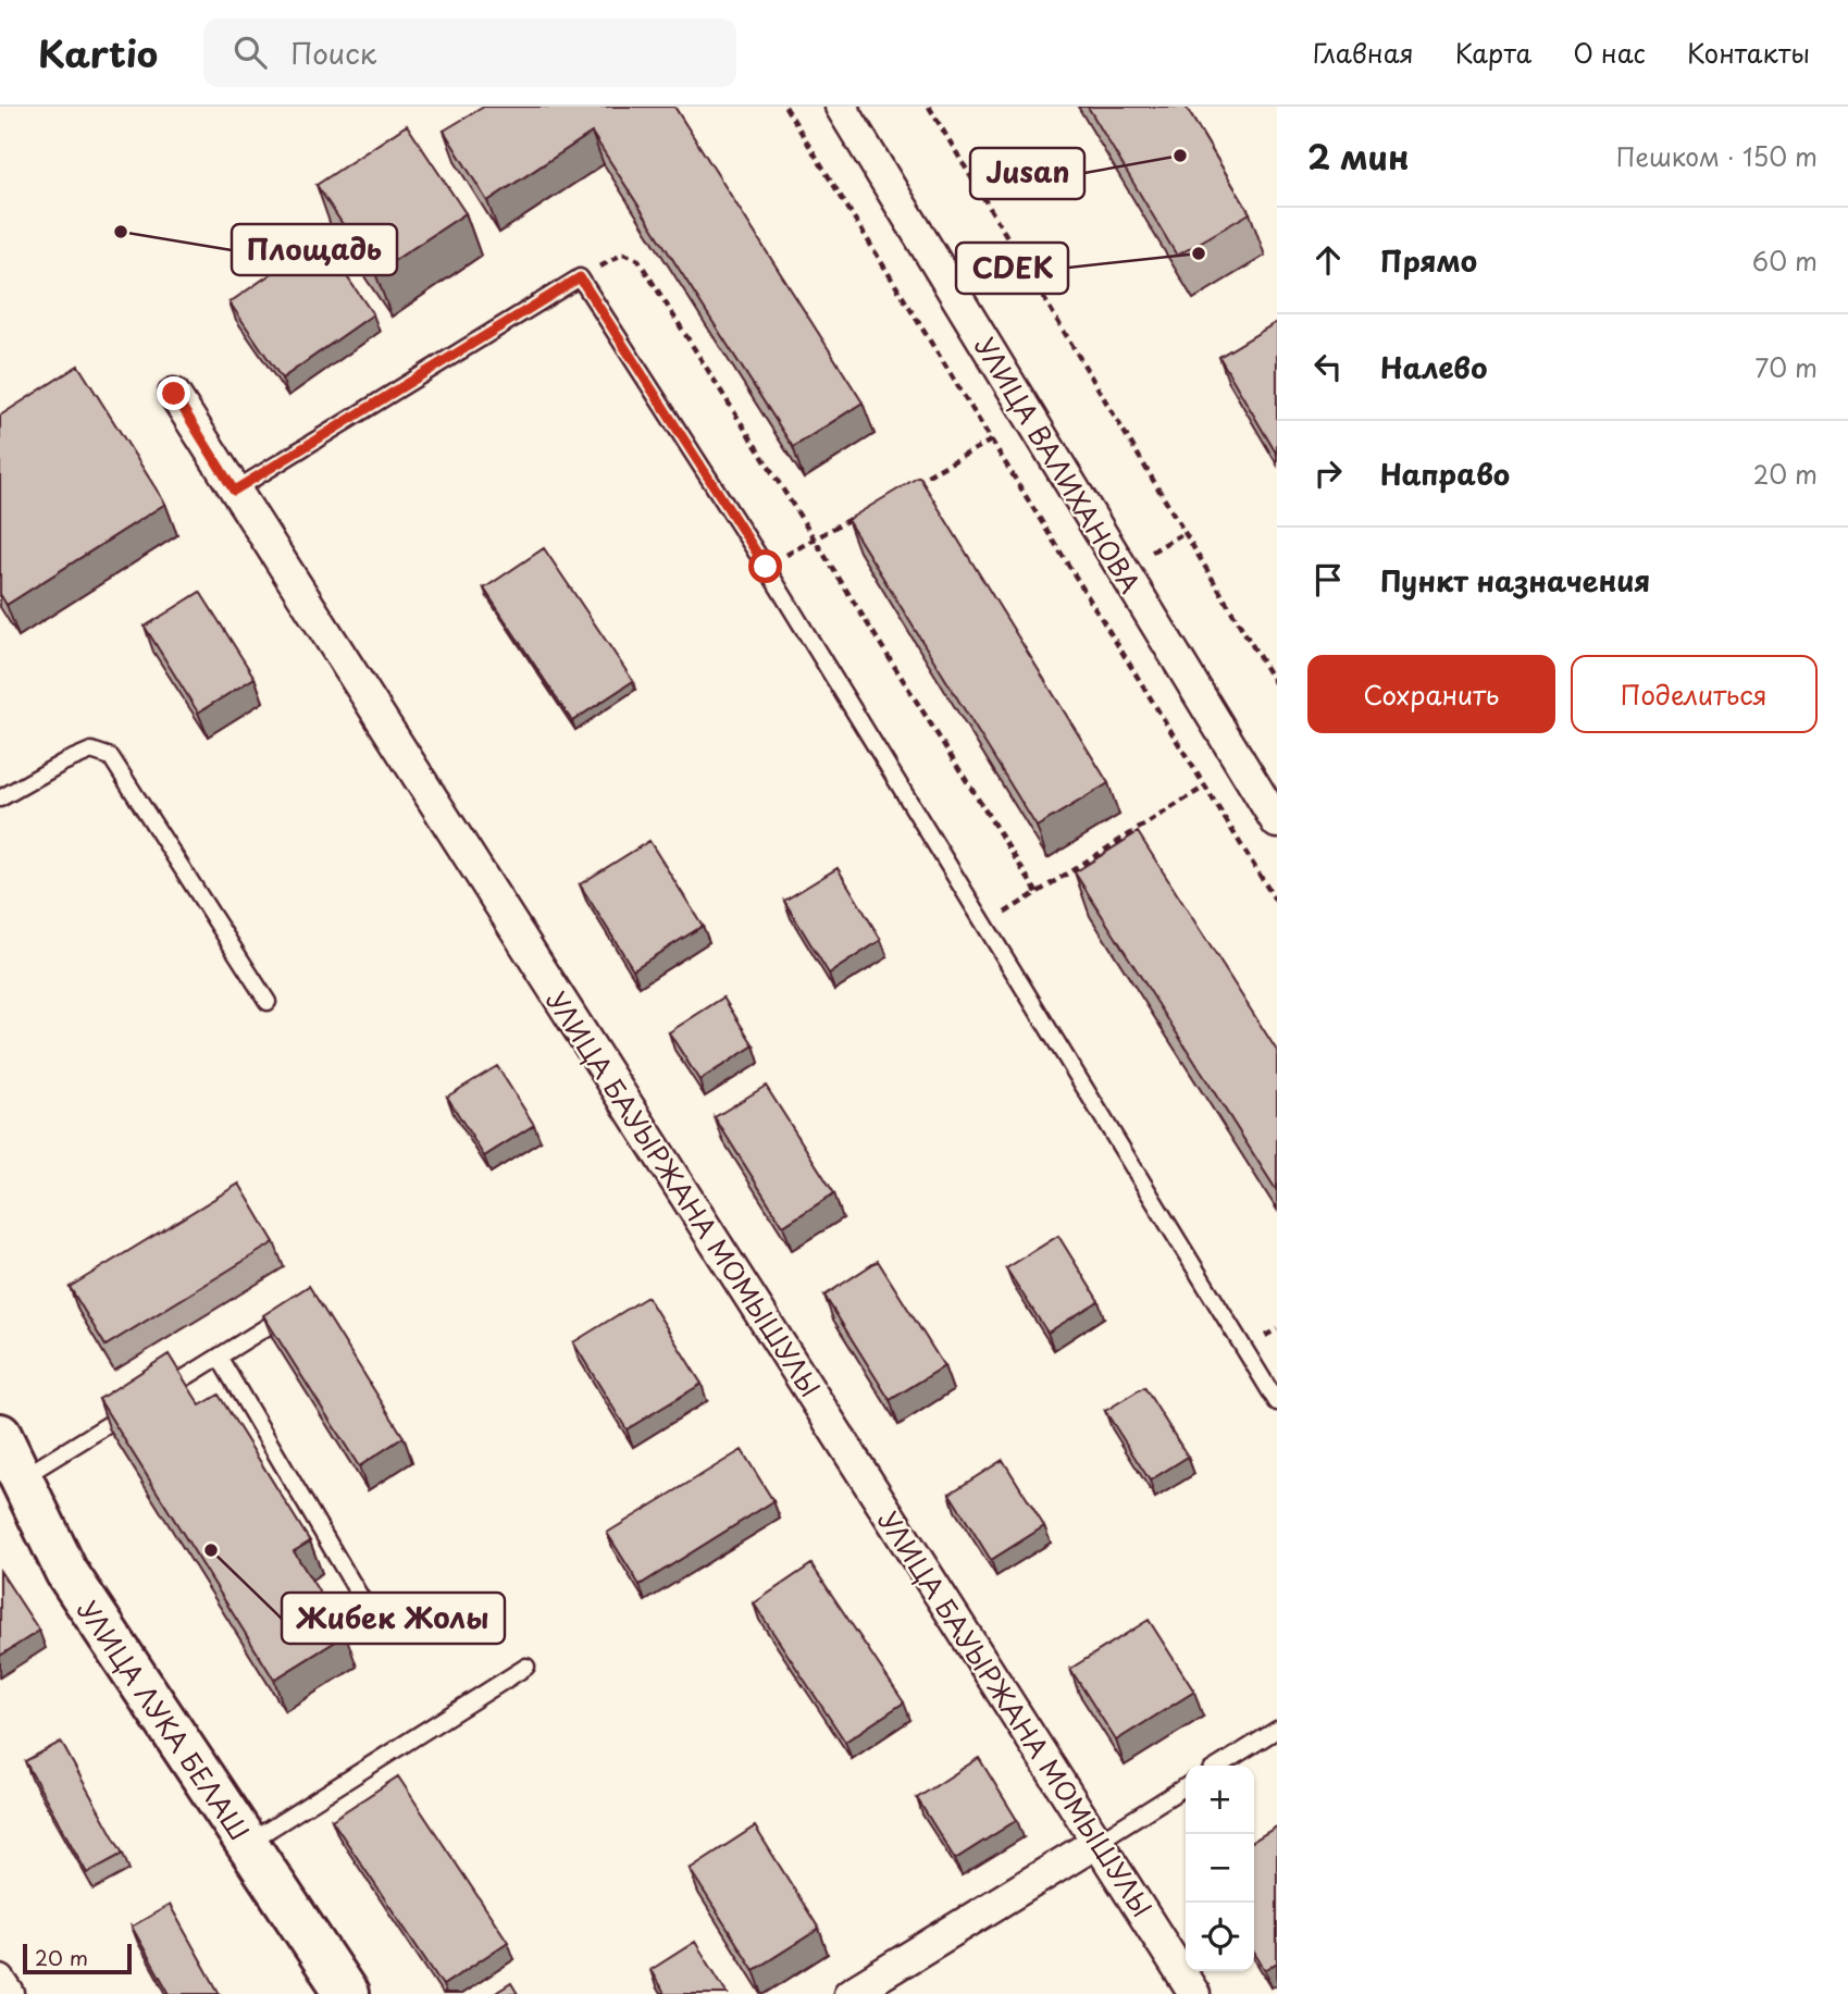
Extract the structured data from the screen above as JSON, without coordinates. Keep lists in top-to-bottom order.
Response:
{
  "streets": {
    "main road": ["УЛИЦА ЛУКА БЕЛАШ"],
    "street": ["УЛИЦА ВАЛИХАНОВА", "УЛИЦА БАУЫРЖАНА МОМЫШУЛЫ"]
  },
  "places": [
    "Jusan",
    "Площадь",
    "CDEK",
    "Жибек Жолы"
  ],
  "scale_bar": "20 m",
  "page": {
    "header": "Kartio",
    "search": "Поиск",
    "nav": [
      "Главная",
      "Карта",
      "О нас",
      "Контакты"
    ],
    "heading": ["2 мин", "Пешком · 150 m"],
    "list": [
      ["Прямо", "60 m"],
      ["Налево", "70 m"],
      ["Направо", "20 m"],
      "Пункт назначения"
    ],
    "buttons": ["Сохранить", "Поделиться"],
    "map_buttons": ["+", "−"],
    "scale": "20 m"
  }
}
